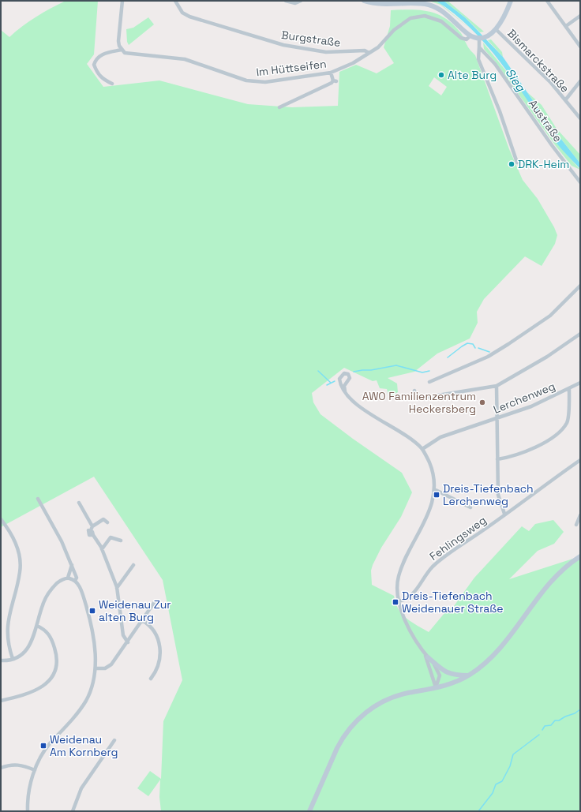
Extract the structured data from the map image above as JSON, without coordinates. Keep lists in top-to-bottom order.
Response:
{
  "streets": {
    "street": [
      "Burgstraße",
      "Bismarckstraße",
      "Im Hüttseifen",
      "Austraße",
      "Lerchenweg",
      "Fehlingsweg"
    ]
  },
  "crossings": [
    ["Burgstraße", "Im Hüttseifen"]
  ],
  "water": ["Sieg"],
  "places": {
    "other": ["Alte Burg", "DRK-Heim", "AWO Familienzentrum Heckersberg"],
    "transit": [
      "Dreis-Tiefenbach Lerchenweg",
      "Dreis-Tiefenbach Weidenauer Straße",
      "Weidenau Zur alten Burg",
      "Weidenau Am Kornberg"
    ]
  }
}
